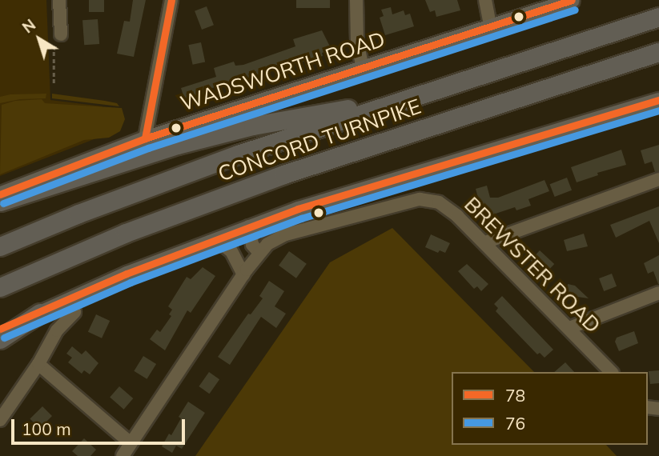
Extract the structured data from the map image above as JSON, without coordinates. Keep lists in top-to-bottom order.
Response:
{
  "streets": {
    "highway": ["CONCORD TURNPIKE"],
    "main road": ["WADSWORTH ROAD"],
    "street": ["BREWSTER ROAD"]
  },
  "lines": ["transit line 78", "transit line 76"],
  "legend": ["78", "76"],
  "scale_bar": "100 m",
  "north": "top left"
}
